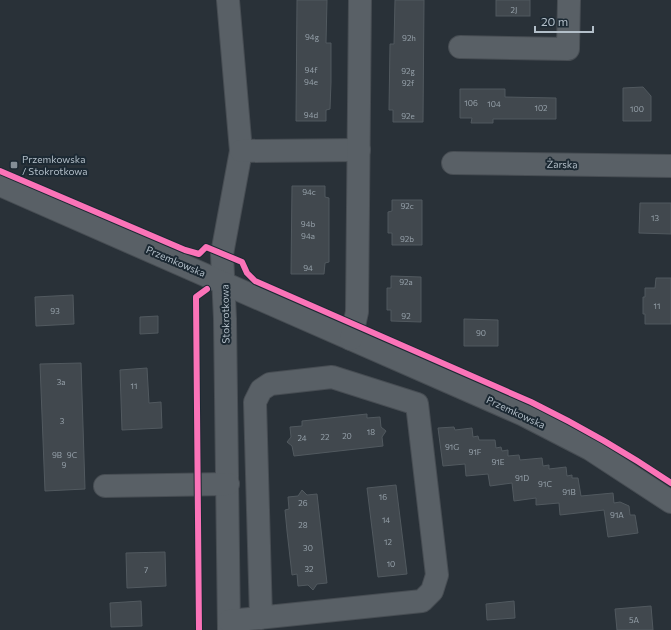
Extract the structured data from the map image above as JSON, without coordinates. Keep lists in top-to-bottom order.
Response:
{
  "streets": {
    "street": ["Żarska", "Przemkowska", "Stokrotkowa"]
  },
  "crossings": [
    ["Przemkowska", "Stokrotkowa"]
  ],
  "places": {
    "transit": ["Przemkowska / Stokrotkowa"]
  },
  "house_numbers": [
    "2J",
    "94g",
    "92h",
    "94f",
    "92g",
    "94e",
    "92f",
    "106",
    "104",
    "102",
    "100",
    "94d",
    "92e",
    "94c",
    "92c",
    "13",
    "94b",
    "94a",
    "92b",
    "94",
    "92a",
    "11",
    "93",
    "92",
    "90",
    "3a",
    "11",
    "3",
    "18",
    "20",
    "22",
    "24",
    "91G",
    "91F",
    "9B",
    "9C",
    "91E",
    "9",
    "91D",
    "91C",
    "91B",
    "16",
    "26",
    "91A",
    "14",
    "28",
    "12",
    "30",
    "10",
    "32",
    "7",
    "5A"
  ],
  "scale_bar": "20 m"
}
